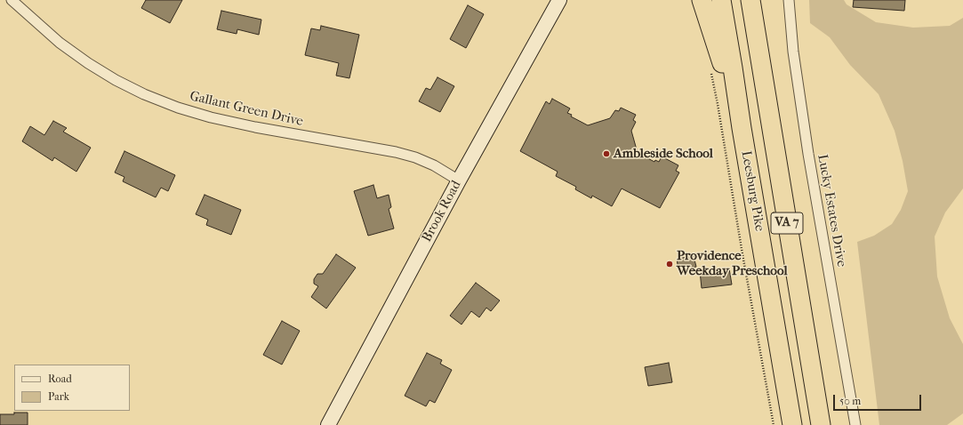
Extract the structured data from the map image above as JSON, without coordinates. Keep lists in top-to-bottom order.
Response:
{
  "streets": {
    "highway": ["Leesburg Pike", "VA 7"],
    "street": ["Gallant Green Drive", "Lucky Estates Drive", "Brook Road"]
  },
  "crossings": [
    ["Gallant Green Drive", "Brook Road"]
  ],
  "places": ["Ambleside School", "Providence Weekday Preschool"],
  "legend": ["Road", "Park"],
  "scale_bar": "50 m"
}
